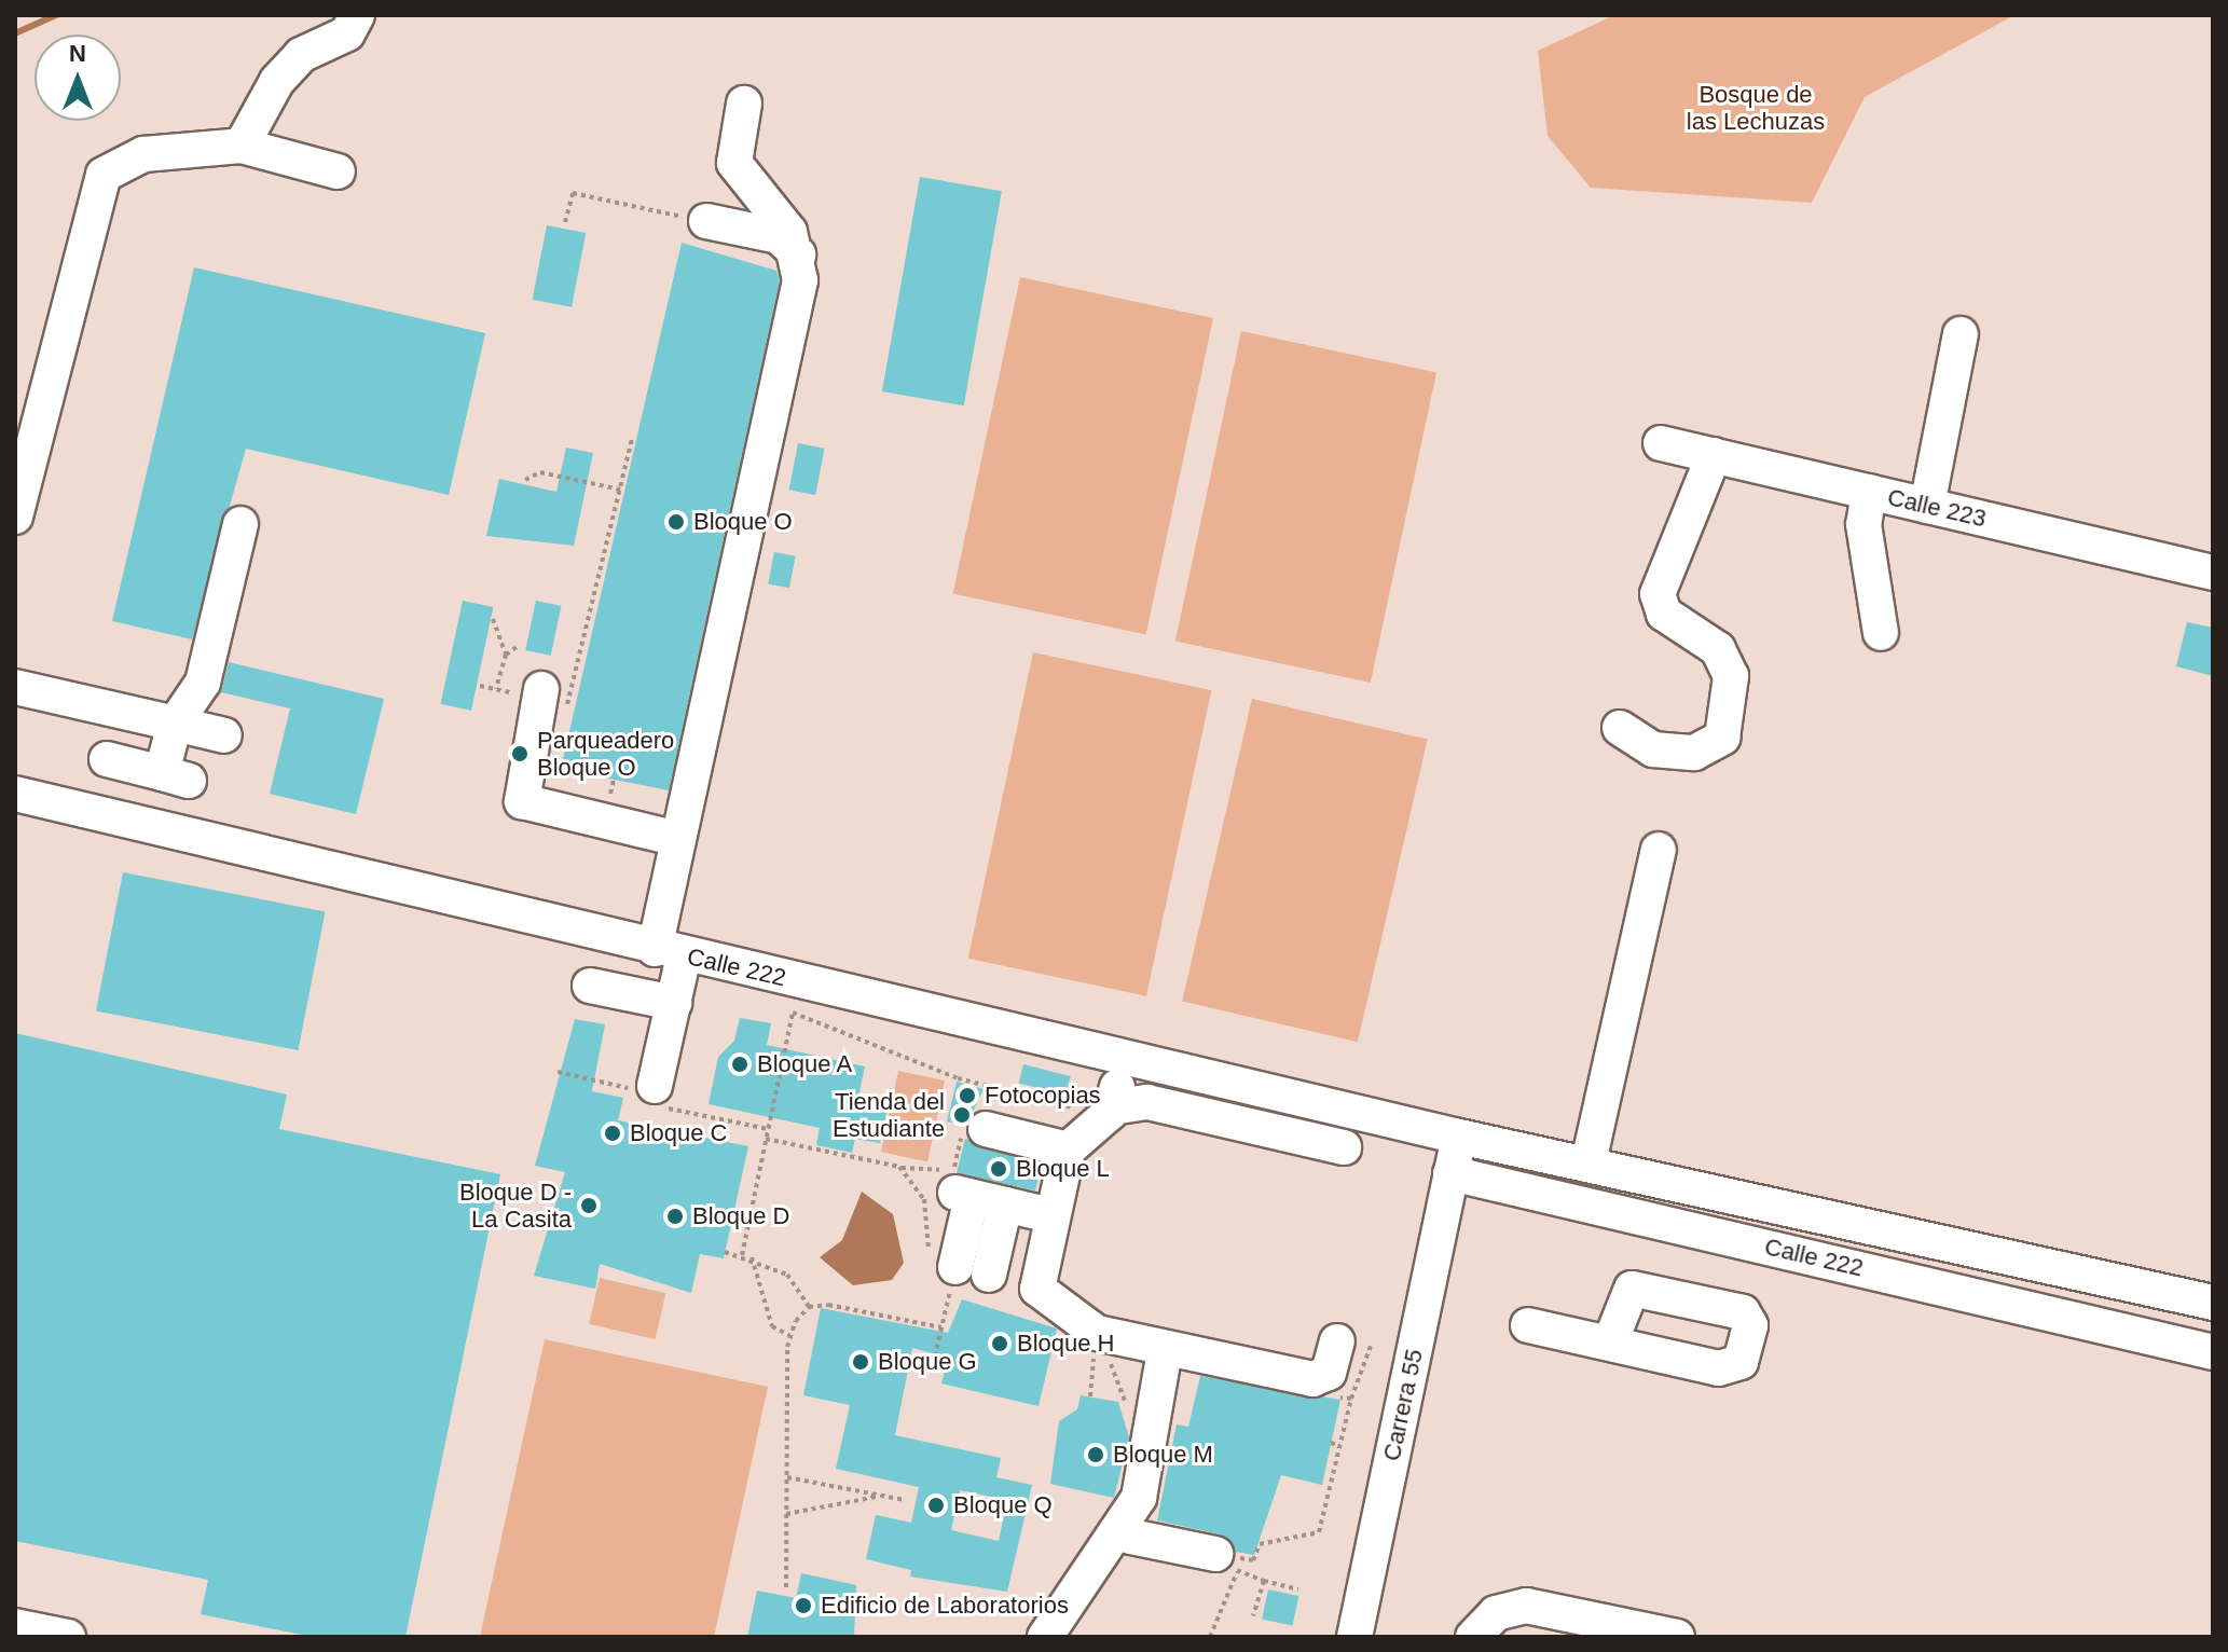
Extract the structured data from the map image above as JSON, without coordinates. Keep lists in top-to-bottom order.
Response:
{
  "streets": {
    "street": ["Calle 223", "Calle 222", "Carrera 55"]
  },
  "crossings": [
    ["Calle 222", "Carrera 55"]
  ],
  "parks": ["Bosque de las Lechuzas"],
  "places": [
    "Bloque O",
    "Parqueadero Bloque O",
    "Bloque A",
    "Fotocopias",
    "Tienda del Estudiante",
    "Bloque C",
    "Bloque L",
    "Bloque D - La Casita",
    "Bloque D",
    "Bloque H",
    "Bloque G",
    "Bloque M",
    "Bloque Q",
    "Edificio de Laboratorios"
  ],
  "north": "top"
}
